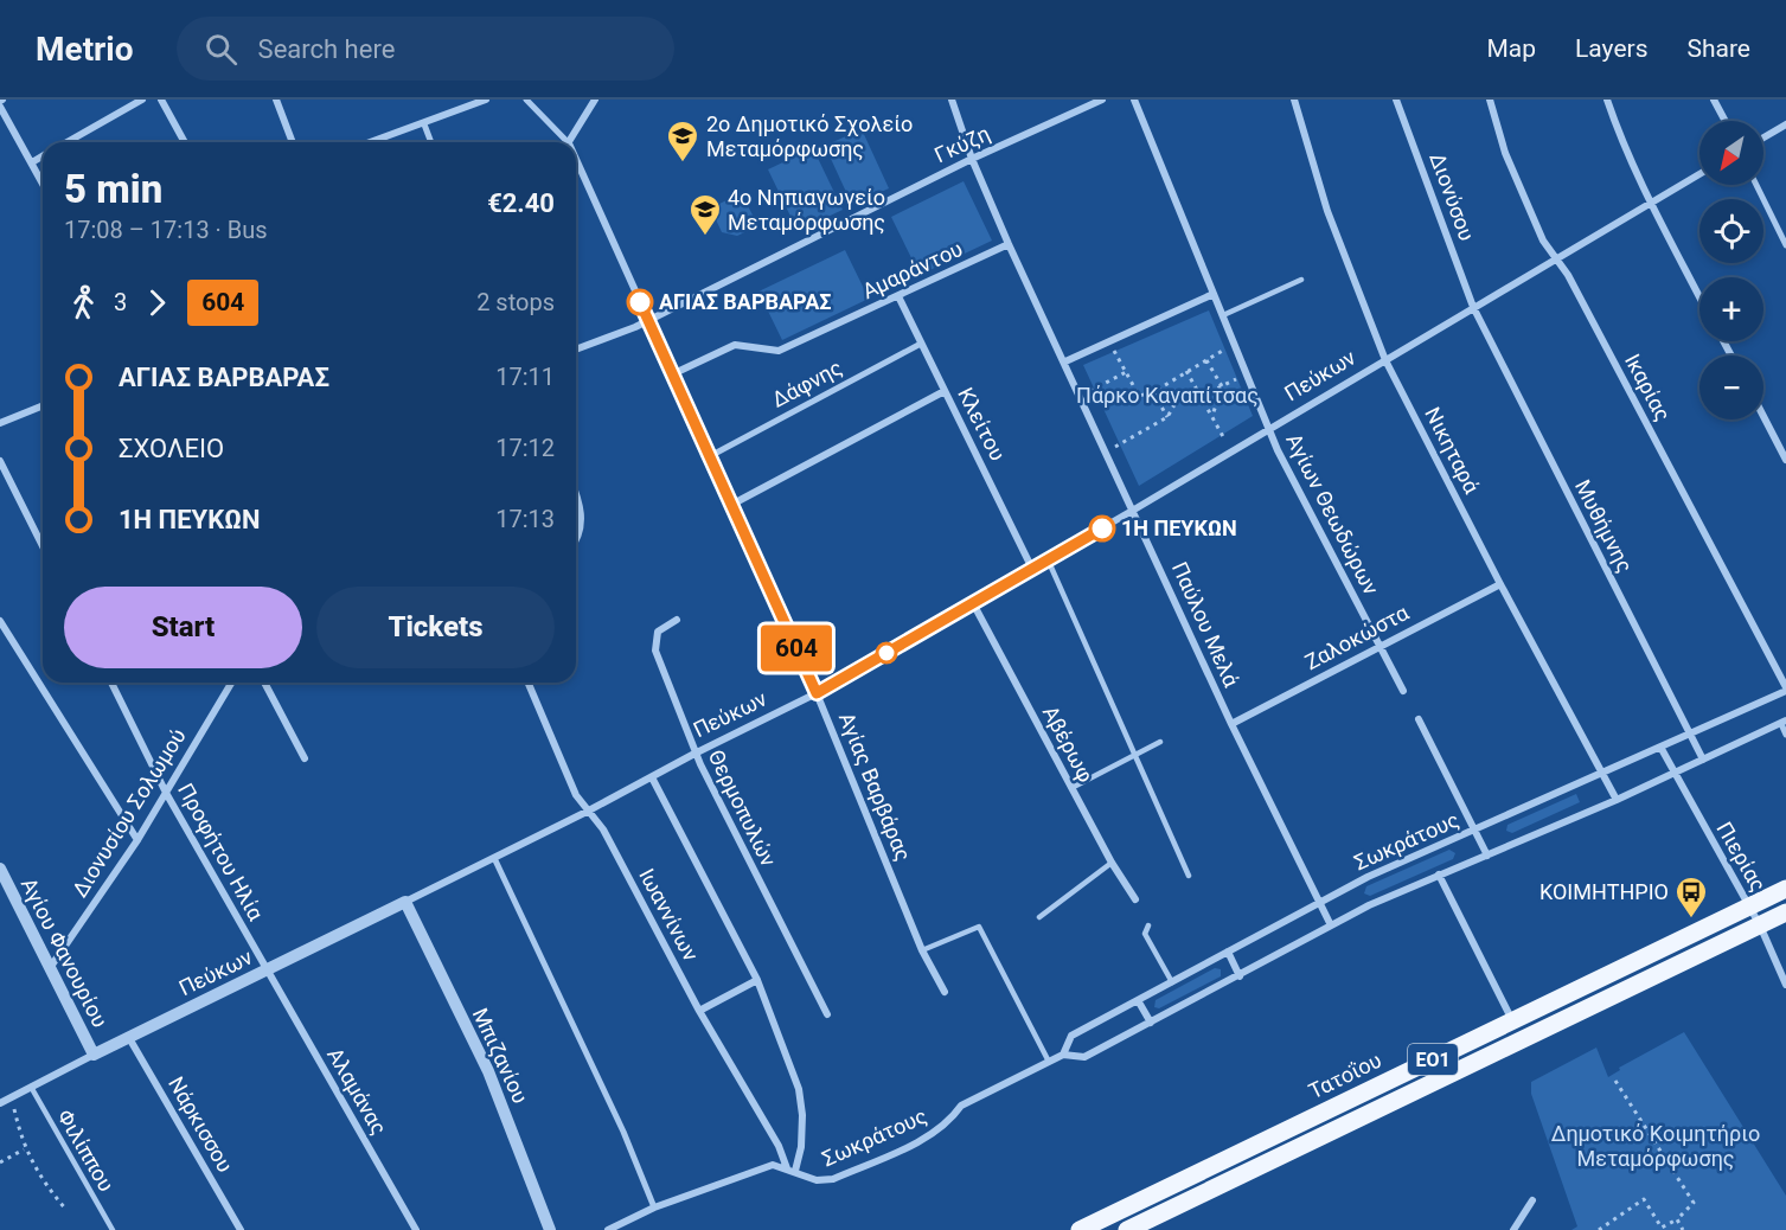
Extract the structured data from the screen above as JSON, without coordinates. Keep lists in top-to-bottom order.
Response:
{
  "streets": {
    "main road": ["ΕΟ1", "Τατοΐου"],
    "street": [
      "Γκύζη",
      "Διονύσου",
      "Αμαράντου",
      "Πεύκων",
      "Δάφνης",
      "Ικαρίας",
      "Κλείτου",
      "Νικηταρά",
      "Αγίων Θεωδώρων",
      "Μυθήμνης",
      "Παύλου Μελά",
      "Ζαλοκώστα",
      "Αβέρωφ",
      "Αγίας Βαρβάρας",
      "Θερμοπυλών",
      "Διονυσίου Σολωμού",
      "Σωκράτους",
      "Προφήτου Ηλία",
      "Πιερίας",
      "Ιωαννίνων",
      "Αγίου Φανουρίου",
      "Μπιζανίου",
      "Αλαμάνας",
      "Νάρκισσου"
    ],
    "lane": ["Φιλίππου"]
  },
  "crossings": [
    ["Γκύζη", "Παύλου Μελά"],
    ["Γκύζη", "Αγίας Βαρβάρας"],
    ["Διονύσου", "Πεύκων"],
    ["Διονύσου", "Μυθήμνης"],
    ["Αμαράντου", "Κλείτου"],
    ["Αμαράντου", "Παύλου Μελά"],
    ["Αμαράντου", "Αγίας Βαρβάρας"],
    ["Πεύκων", "Ικαρίας"],
    ["Πεύκων", "Κλείτου"],
    ["Πεύκων", "Νικηταρά"],
    ["Πεύκων", "Αγίων Θεωδώρων"],
    ["Πεύκων", "Μυθήμνης"],
    ["Πεύκων", "Παύλου Μελά"],
    ["Πεύκων", "Αβέρωφ"],
    ["Πεύκων", "Αγίας Βαρβάρας"],
    ["Πεύκων", "Θερμοπυλών"],
    ["Πεύκων", "Προφήτου Ηλία"],
    ["Πεύκων", "Ιωαννίνων"],
    ["Πεύκων", "Αγίου Φανουρίου"],
    ["Πεύκων", "Μπιζανίου"],
    ["Πεύκων", "Αλαμάνας"],
    ["Πεύκων", "Νάρκισσου"],
    ["Πεύκων", "Φιλίππου"],
    ["Δάφνης", "Κλείτου"],
    ["Δάφνης", "Αγίας Βαρβάρας"],
    ["Ικαρίας", "Σωκράτους"],
    ["Νικηταρά", "Ζαλοκώστα"],
    ["Νικηταρά", "Σωκράτους"],
    ["Αγίων Θεωδώρων", "Ζαλοκώστα"],
    ["Μυθήμνης", "Σωκράτους"],
    ["Παύλου Μελά", "Ζαλοκώστα"],
    ["Παύλου Μελά", "Σωκράτους"],
    ["Διονυσίου Σολωμού", "Προφήτου Ηλία"],
    ["Διονυσίου Σολωμού", "Αγίου Φανουρίου"],
    ["Σωκράτους", "Πιερίας"],
    ["Σωκράτους", "Ιωαννίνων"],
    ["Προφήτου Ηλία", "Αλαμάνας"],
    ["Πιερίας", "Τατοΐου"]
  ],
  "parks": ["Πάρκο Καναπίτσας", "Δημοτικό Κοιμητήριο Μεταμόρφωσης"],
  "places": {
    "school or university": ["2ο Δημοτικό Σχολείο Μεταμόρφωσης", "4ο Νηπιαγωγείο Μεταμόρφωσης"],
    "other": ["ΑΓΙΑΣ ΒΑΡΒΑΡΑΣ", "1Η ΠΕΥΚΩΝ"],
    "bus stop": ["ΚΟΙΜΗΤΗΡΙΟ"]
  },
  "lines": ["bus line 604"],
  "north": "bottom left",
  "page": {
    "header": "Metrio",
    "search": "Search here",
    "nav": ["Map", "Layers", "Share"],
    "on_map": "604",
    "map_buttons": ["+", "−"],
    "heading": ["5 min", "17:08 – 17:13 · Bus", "€2.40"],
    "legs": ["3", "604", "2 stops"],
    "list": [
      {
        "name": "ΑΓΙΑΣ ΒΑΡΒΑΡΑΣ",
        "value": "17:11"
      },
      {
        "name": "ΣΧΟΛΕΙΟ",
        "value": "17:12"
      },
      {
        "name": "1Η ΠΕΥΚΩΝ",
        "value": "17:13"
      }
    ],
    "buttons": ["Start", "Tickets"]
  }
}
